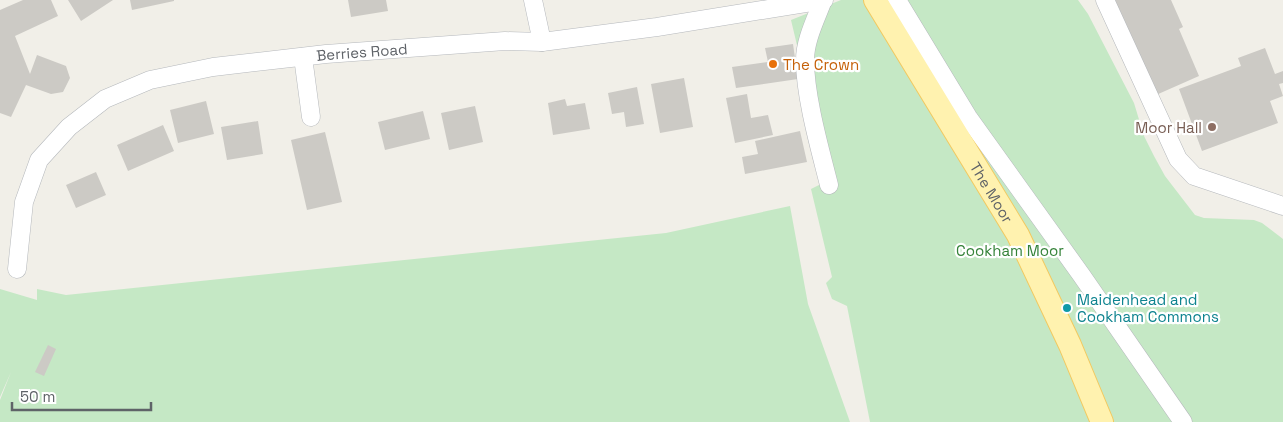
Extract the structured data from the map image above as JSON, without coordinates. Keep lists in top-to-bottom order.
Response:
{
  "streets": {
    "main road": ["The Moor"],
    "street": ["Berries Road"]
  },
  "parks": ["Cookham Moor"],
  "places": ["The Crown", "Moor Hall", "Maidenhead and Cookham Commons"],
  "scale_bar": "50 m"
}
